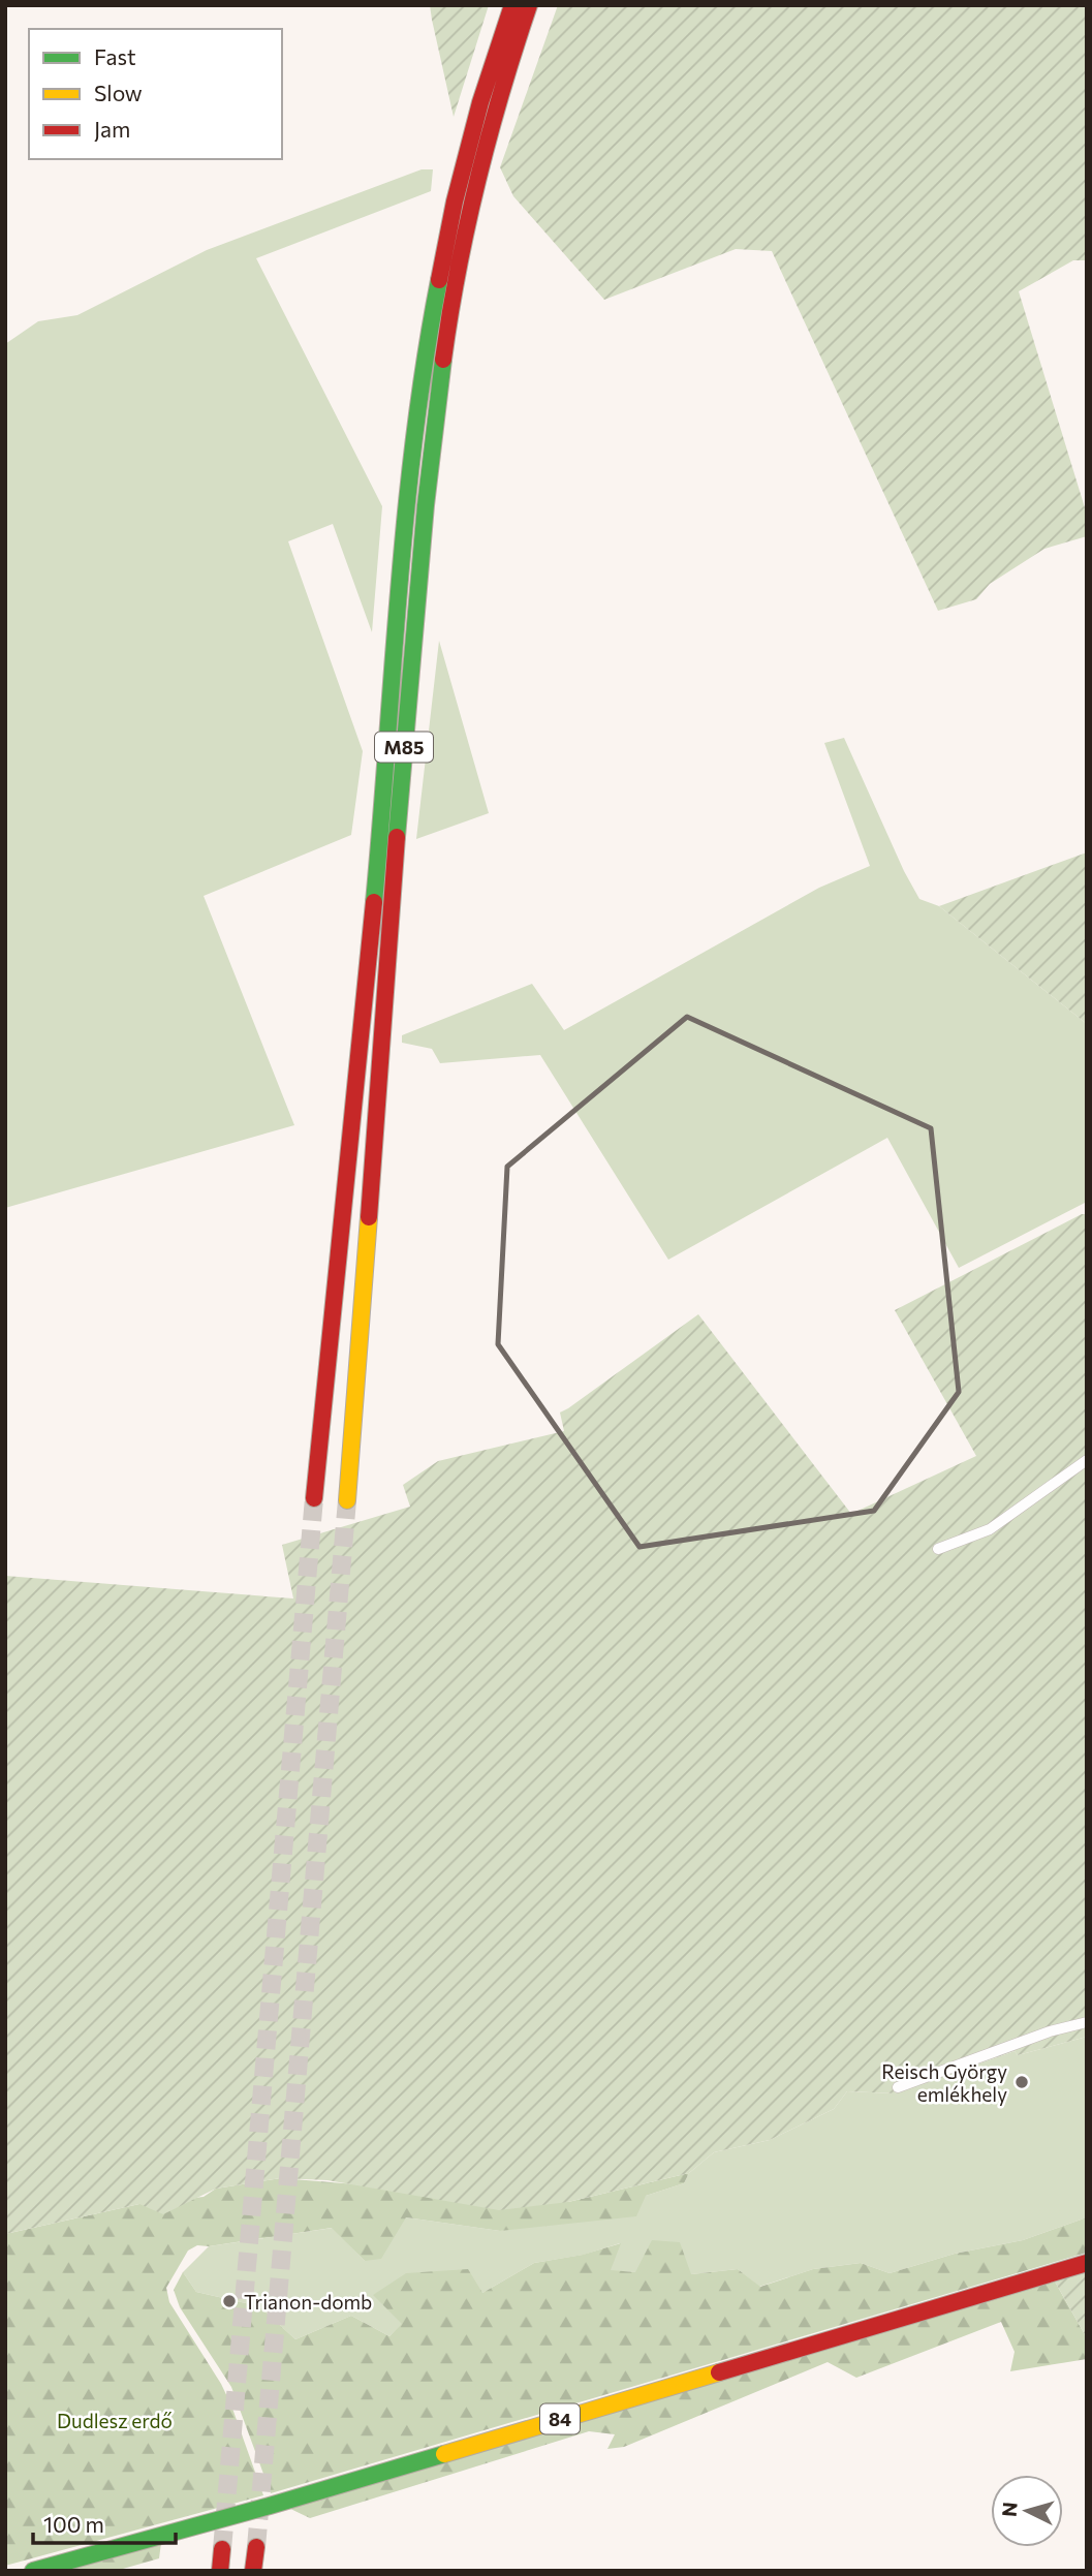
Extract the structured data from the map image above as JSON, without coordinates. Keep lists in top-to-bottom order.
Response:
{
  "streets": {
    "main road": ["M85", "84"]
  },
  "parks": ["Dudlesz erdő"],
  "places": ["Reisch György emlékhely", "Trianon-domb"],
  "legend": ["Fast", "Slow", "Jam"],
  "scale_bar": "100 m",
  "north": "left"
}
